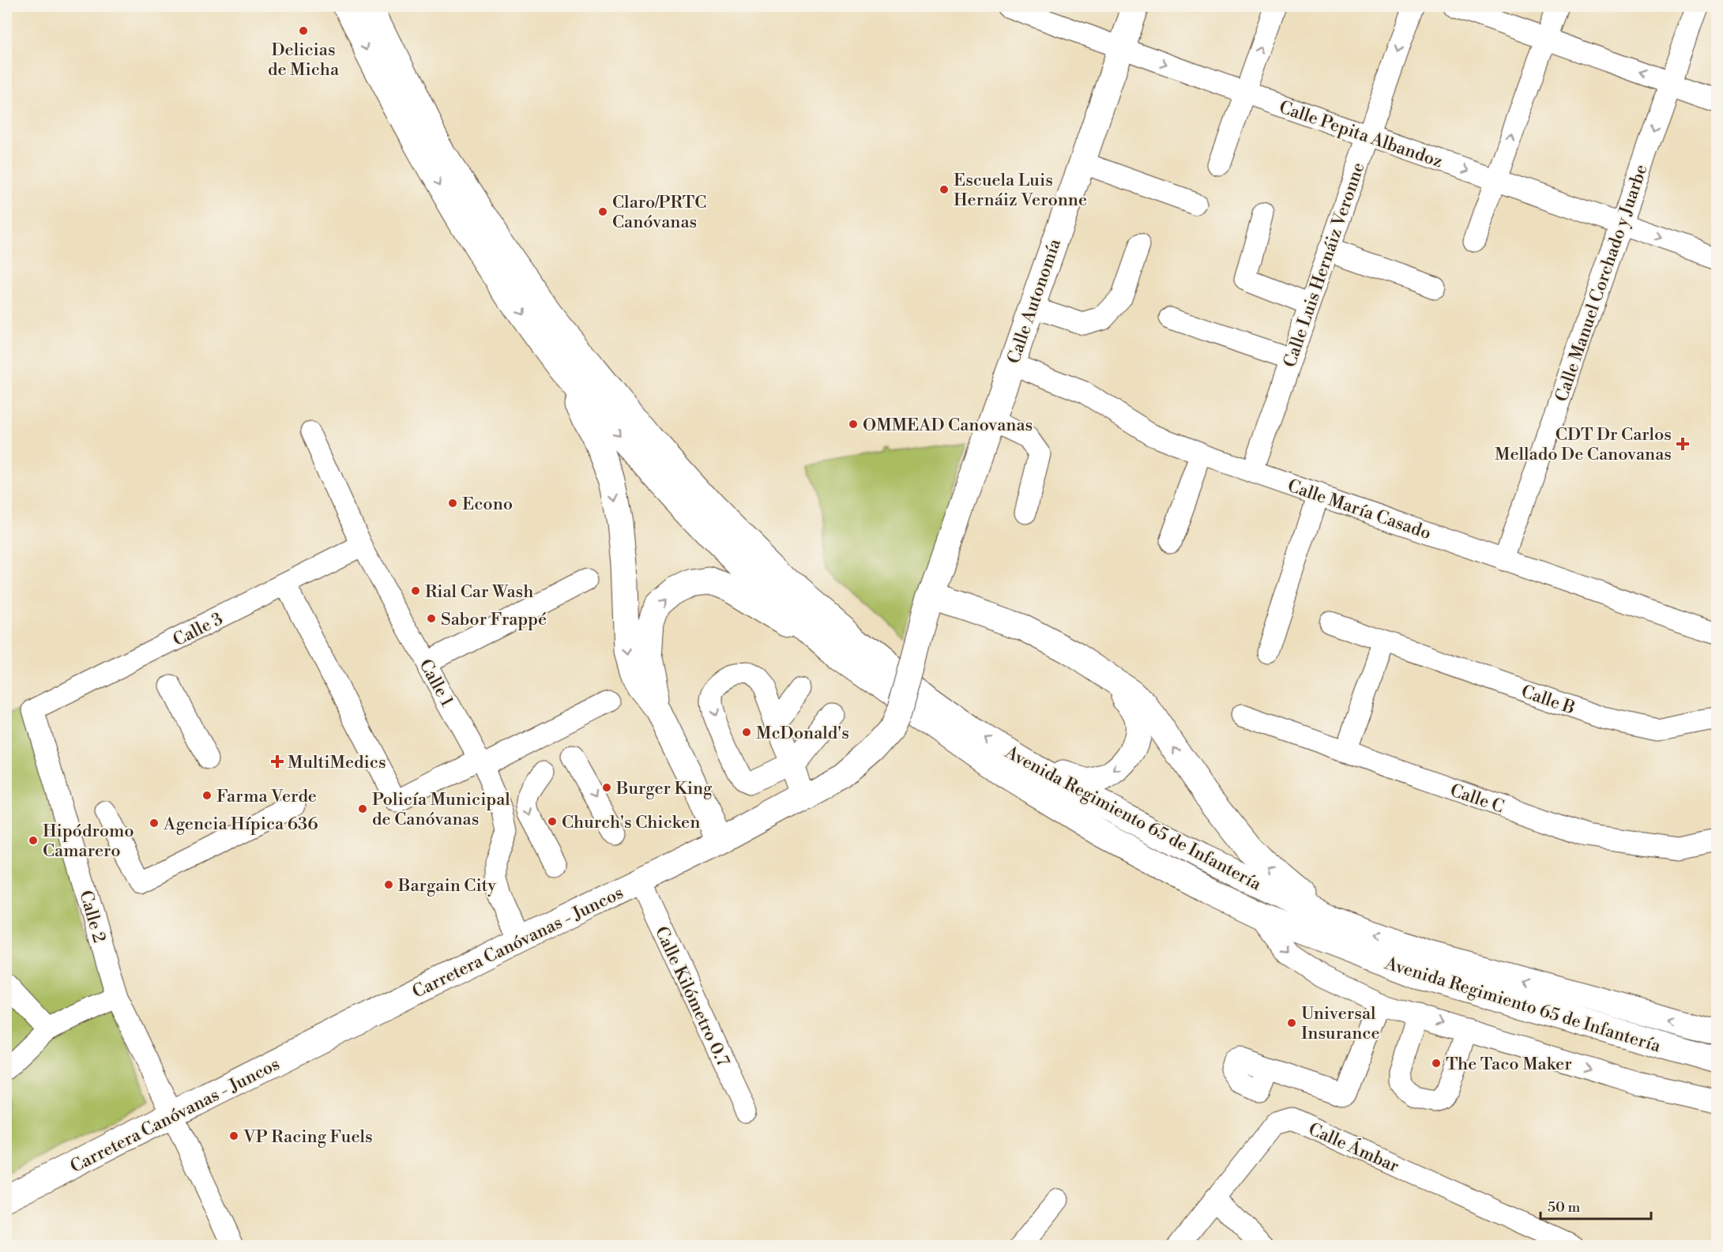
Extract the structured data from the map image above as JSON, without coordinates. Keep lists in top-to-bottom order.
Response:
{
  "streets": {
    "main road": ["Calle Autonomía", "Avenida Regimiento 65 de Infantería", "Carretera Canóvanas - Juncos"],
    "street": [
      "Calle Pepita Albandoz",
      "Calle Luis Hernáiz Veronne",
      "Calle Manuel Corchado y Juarbe",
      "Calle María Casado",
      "Calle 3",
      "Calle 1",
      "Calle B",
      "Calle C",
      "Calle 2",
      "Calle Kilómetro 0.7",
      "Calle Ámbar"
    ]
  },
  "crossings": [
    ["Calle Pepita Albandoz", "Calle Luis Hernáiz Veronne"],
    ["Calle Pepita Albandoz", "Calle Manuel Corchado y Juarbe"],
    ["Calle Pepita Albandoz", "Calle Autonomía"],
    ["Calle Luis Hernáiz Veronne", "Calle María Casado"],
    ["Calle Manuel Corchado y Juarbe", "Calle María Casado"],
    ["Calle Autonomía", "Calle María Casado"],
    ["Calle Autonomía", "Carretera Canóvanas - Juncos"],
    ["Calle 3", "Calle 1"],
    ["Calle 3", "Calle 2"],
    ["Calle 1", "Carretera Canóvanas - Juncos"],
    ["Calle 2", "Carretera Canóvanas - Juncos"],
    ["Carretera Canóvanas - Juncos", "Calle Kilómetro 0.7"]
  ],
  "places": {
    "other": [
      "Delicias de Micha",
      "Escuela Luis Hernáiz Veronne",
      "Claro/PRTC Canóvanas",
      "OMMEAD Canovanas",
      "Econo",
      "Rial Car Wash",
      "Sabor Frappé",
      "McDonald's",
      "Burger King",
      "Farma Verde",
      "Policía Municipal de Canóvanas",
      "Church's Chicken",
      "Agencia Hípica 636",
      "Hipódromo Camarero",
      "Bargain City",
      "Universal Insurance",
      "The Taco Maker",
      "VP Racing Fuels"
    ],
    "health": ["CDT Dr Carlos Mellado De Canovanas", "MultiMedics"]
  },
  "scale_bar": "50 m"
}
